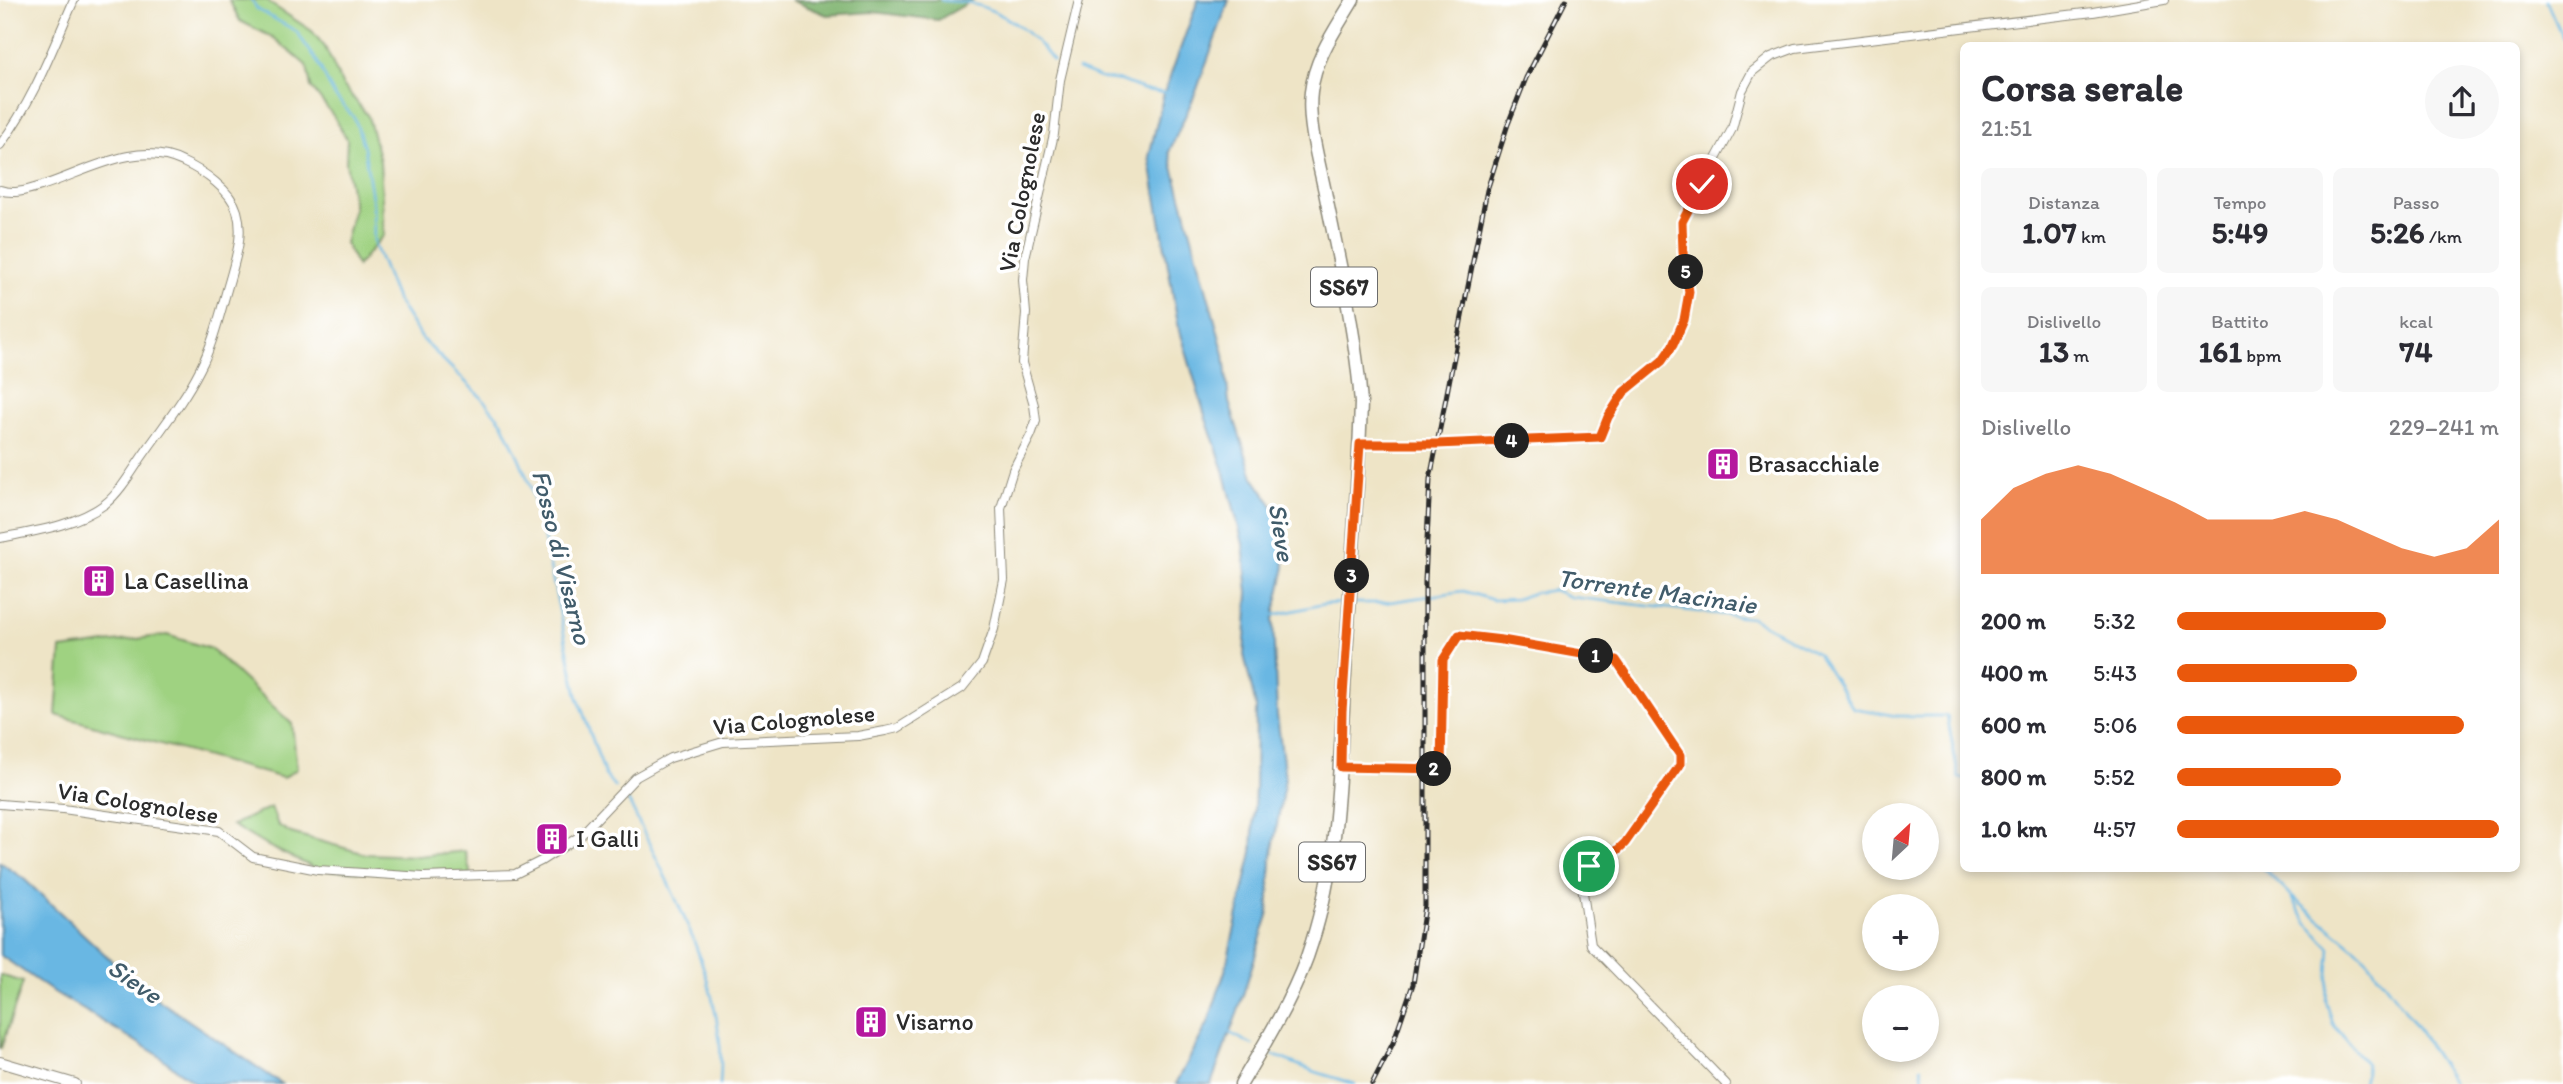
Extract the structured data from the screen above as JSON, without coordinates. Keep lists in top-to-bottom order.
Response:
{
  "streets": {
    "main road": ["SS67"],
    "street": ["Via Colognolese"]
  },
  "water": ["Sieve", "Fosso di Visarno", "Torrente Macinaie"],
  "places": {
    "building": [
      "Brasacchiale",
      "La Casellina",
      "I Galli",
      "Visarno"
    ]
  },
  "north": "top right",
  "page": {
    "heading": ["Corsa serale", "21:51"],
    "stats": [
      ["Distanza", "1.07 km"],
      ["Tempo", "5:49"],
      ["Passo", "5:26 /km"],
      ["Dislivello", "13 m"],
      ["Battito", "161 bpm"],
      ["kcal", "74"]
    ],
    "pins": [
      "5",
      "4",
      "3",
      "1",
      "2"
    ],
    "chart": ["Dislivello", "229–241 m"],
    "list": [
      {
        "name": "200 m",
        "note": "5:32"
      },
      {
        "name": "400 m",
        "note": "5:43"
      },
      {
        "name": "600 m",
        "note": "5:06"
      },
      {
        "name": "800 m",
        "note": "5:52"
      },
      {
        "name": "1.0 km",
        "note": "4:57"
      }
    ],
    "map_buttons": ["+", "−"]
  }
}
